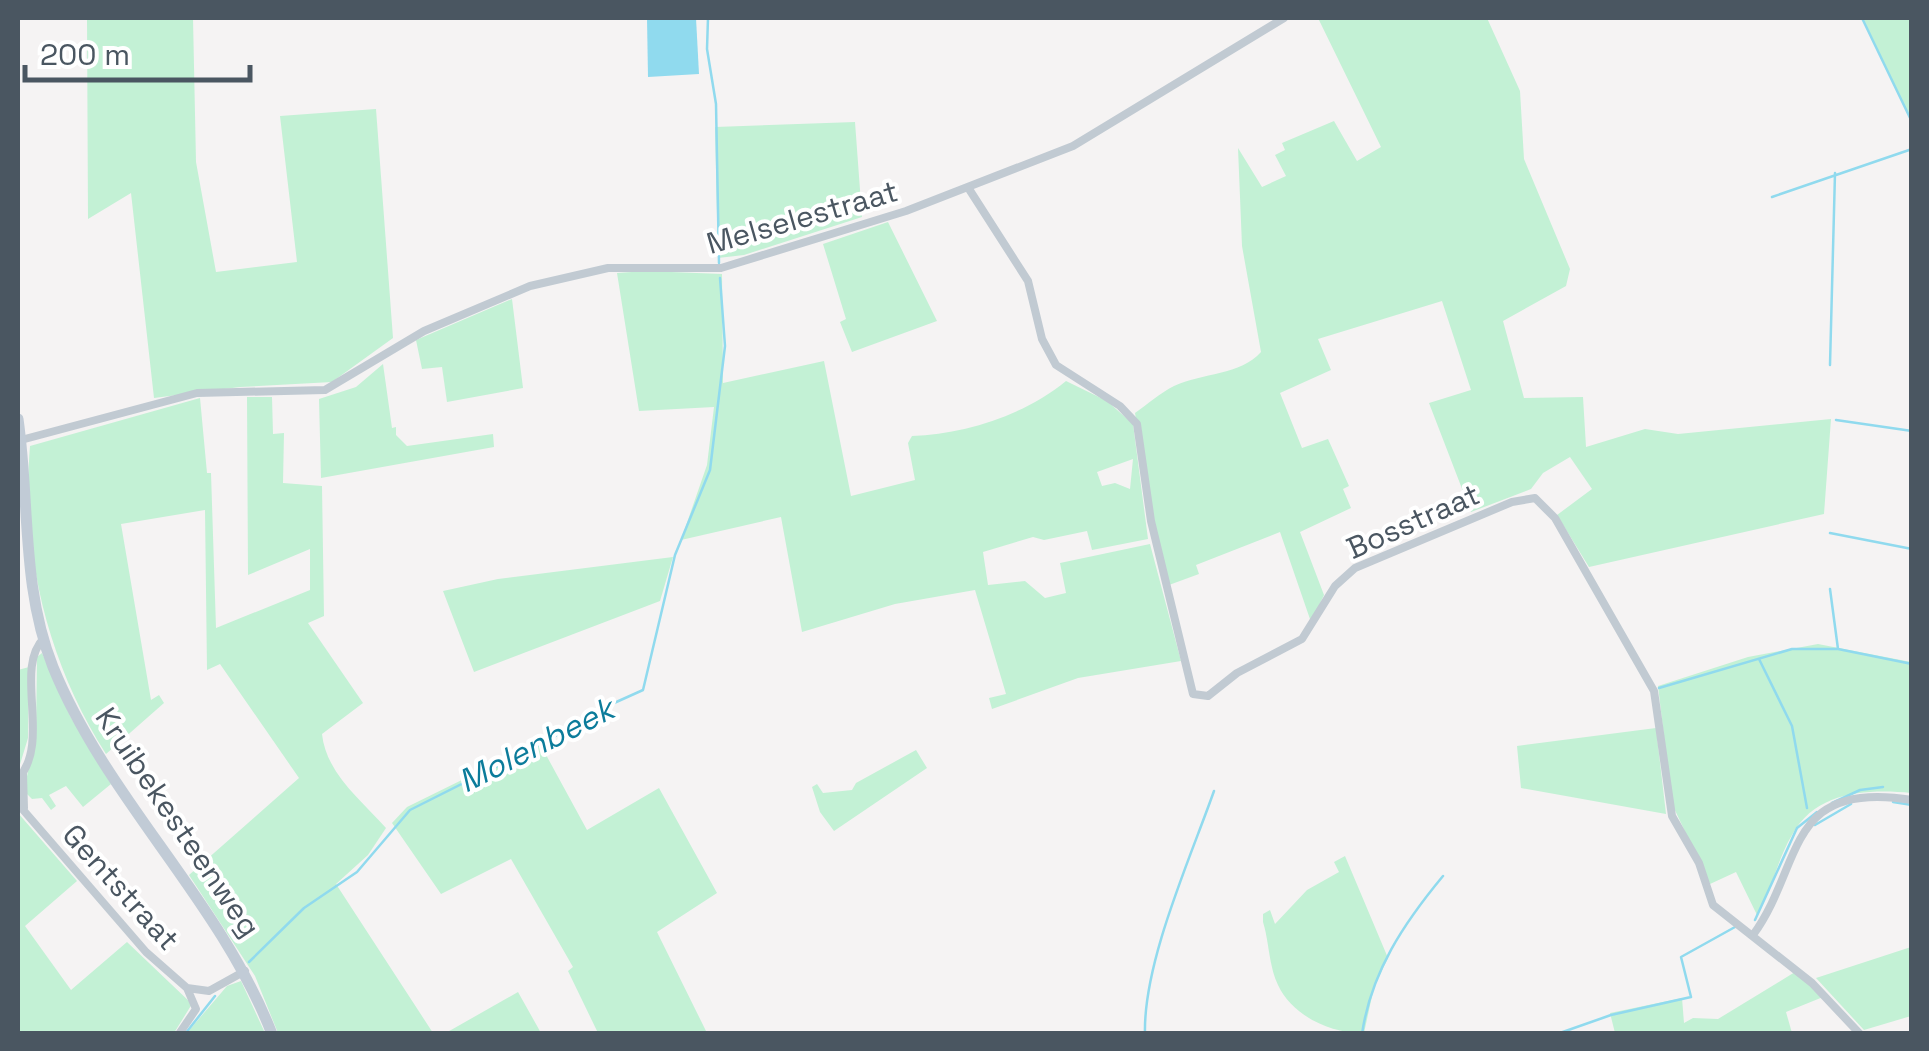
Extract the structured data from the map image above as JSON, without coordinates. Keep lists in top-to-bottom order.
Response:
{
  "streets": {
    "street": [
      "Melselestraat",
      "Bosstraat",
      "Kruibekesteenweg",
      "Gentstraat"
    ]
  },
  "crossings": [
    ["Melselestraat", "Bosstraat"],
    ["Melselestraat", "Kruibekesteenweg"],
    ["Kruibekesteenweg", "Gentstraat"]
  ],
  "water": ["Molenbeek"],
  "scale_bar": "200 m"
}
